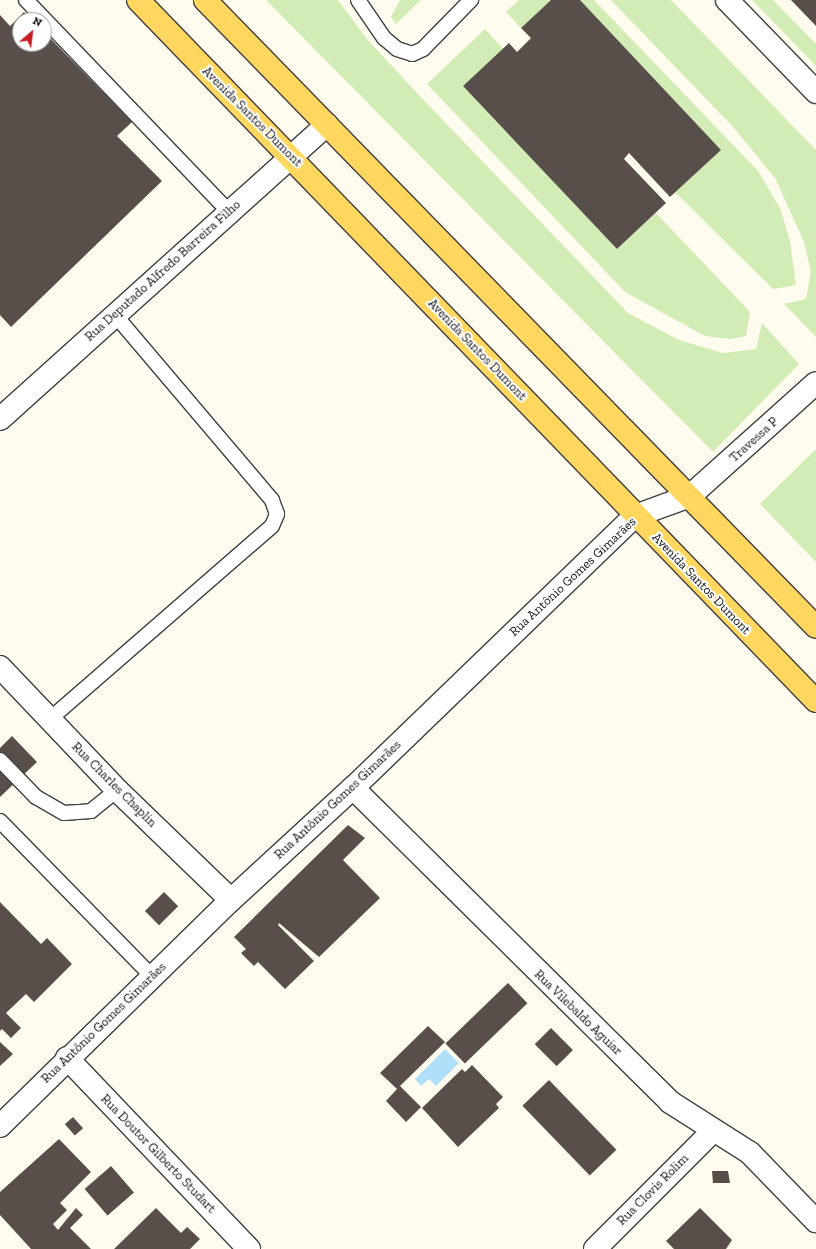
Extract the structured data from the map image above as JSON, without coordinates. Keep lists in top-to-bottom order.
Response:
{
  "streets": {
    "main road": ["Avenida Santos Dumont"],
    "street": [
      "Rua Deputado Alfredo Barreira Filho",
      "Travessa P",
      "Rua Antônio Gomes Gimarães",
      "Rua Charles Chaplin",
      "Rua Vilebaldo Aguiar",
      "Rua Doutor Gilberto Studart",
      "Rua Clovis Rolim"
    ]
  },
  "crossings": [
    ["Avenida Santos Dumont", "Rua Deputado Alfredo Barreira Filho"],
    ["Avenida Santos Dumont", "Rua Antônio Gomes Gimarães"],
    ["Travessa P", "Rua Antônio Gomes Gimarães"],
    ["Rua Antônio Gomes Gimarães", "Rua Charles Chaplin"],
    ["Rua Antônio Gomes Gimarães", "Rua Vilebaldo Aguiar"],
    ["Rua Antônio Gomes Gimarães", "Rua Doutor Gilberto Studart"],
    ["Rua Vilebaldo Aguiar", "Rua Clovis Rolim"]
  ],
  "north": "top right"
}
